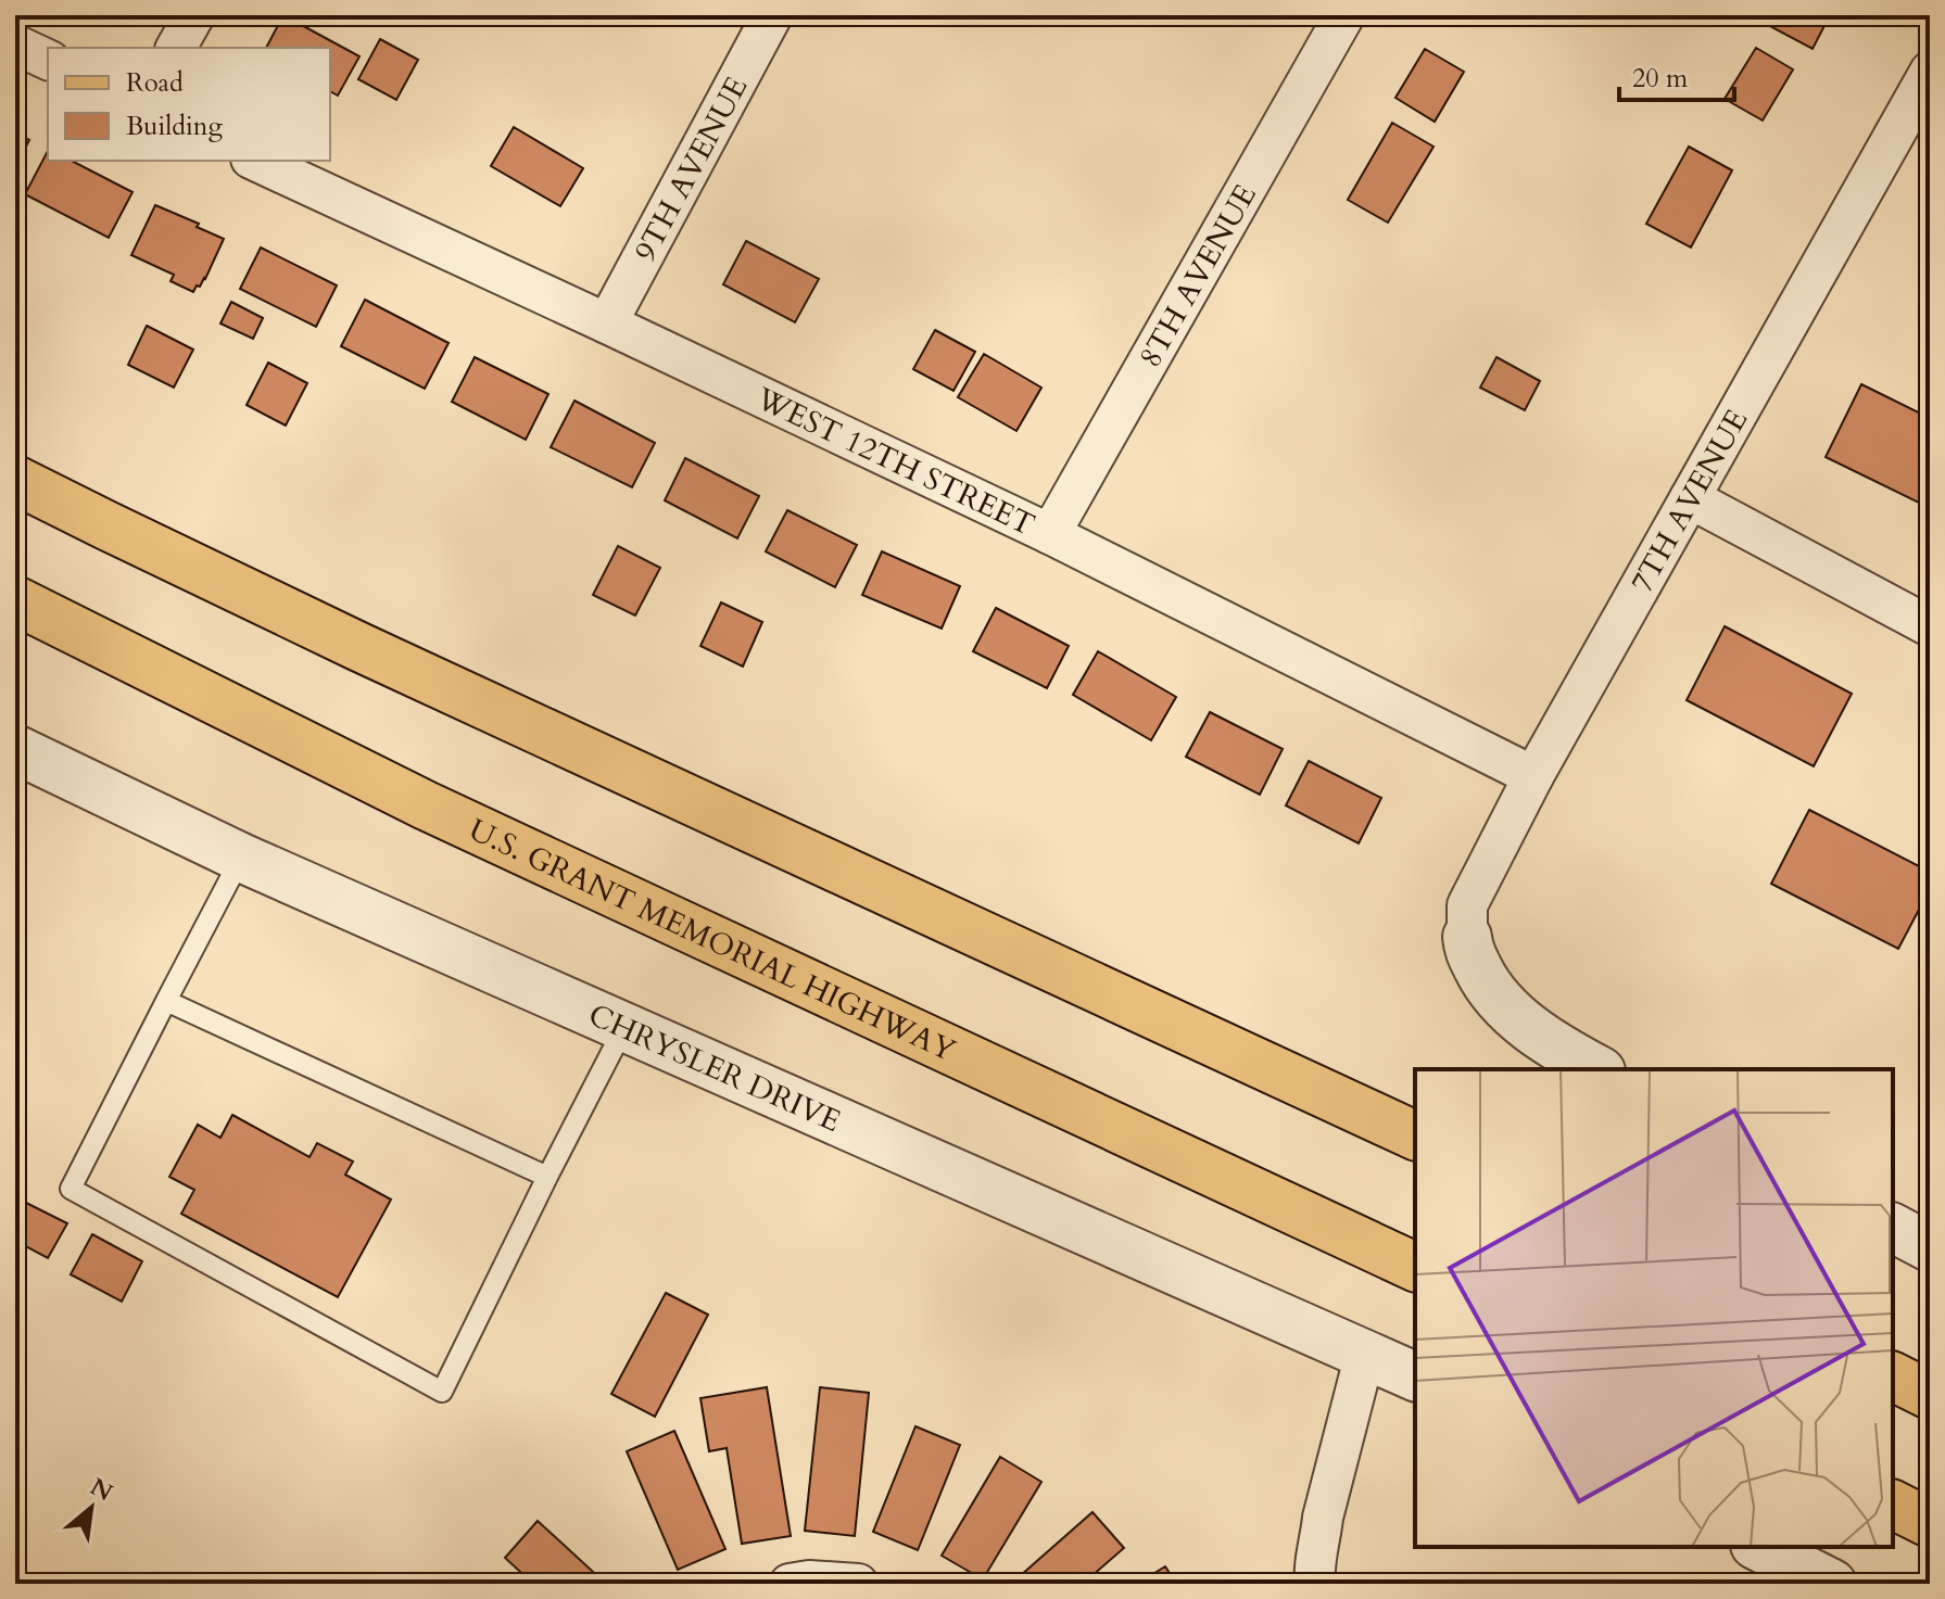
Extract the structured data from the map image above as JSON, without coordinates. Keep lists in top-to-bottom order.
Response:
{
  "streets": {
    "main road": ["U.S. GRANT MEMORIAL HIGHWAY"],
    "street": [
      "9TH AVENUE",
      "8TH AVENUE",
      "WEST 12TH STREET",
      "7TH AVENUE",
      "CHRYSLER DRIVE"
    ]
  },
  "crossings": [
    ["9TH AVENUE", "WEST 12TH STREET"],
    ["8TH AVENUE", "WEST 12TH STREET"],
    ["WEST 12TH STREET", "7TH AVENUE"]
  ],
  "legend": ["Road", "Building"],
  "scale_bar": "20 m",
  "north": "top right"
}
